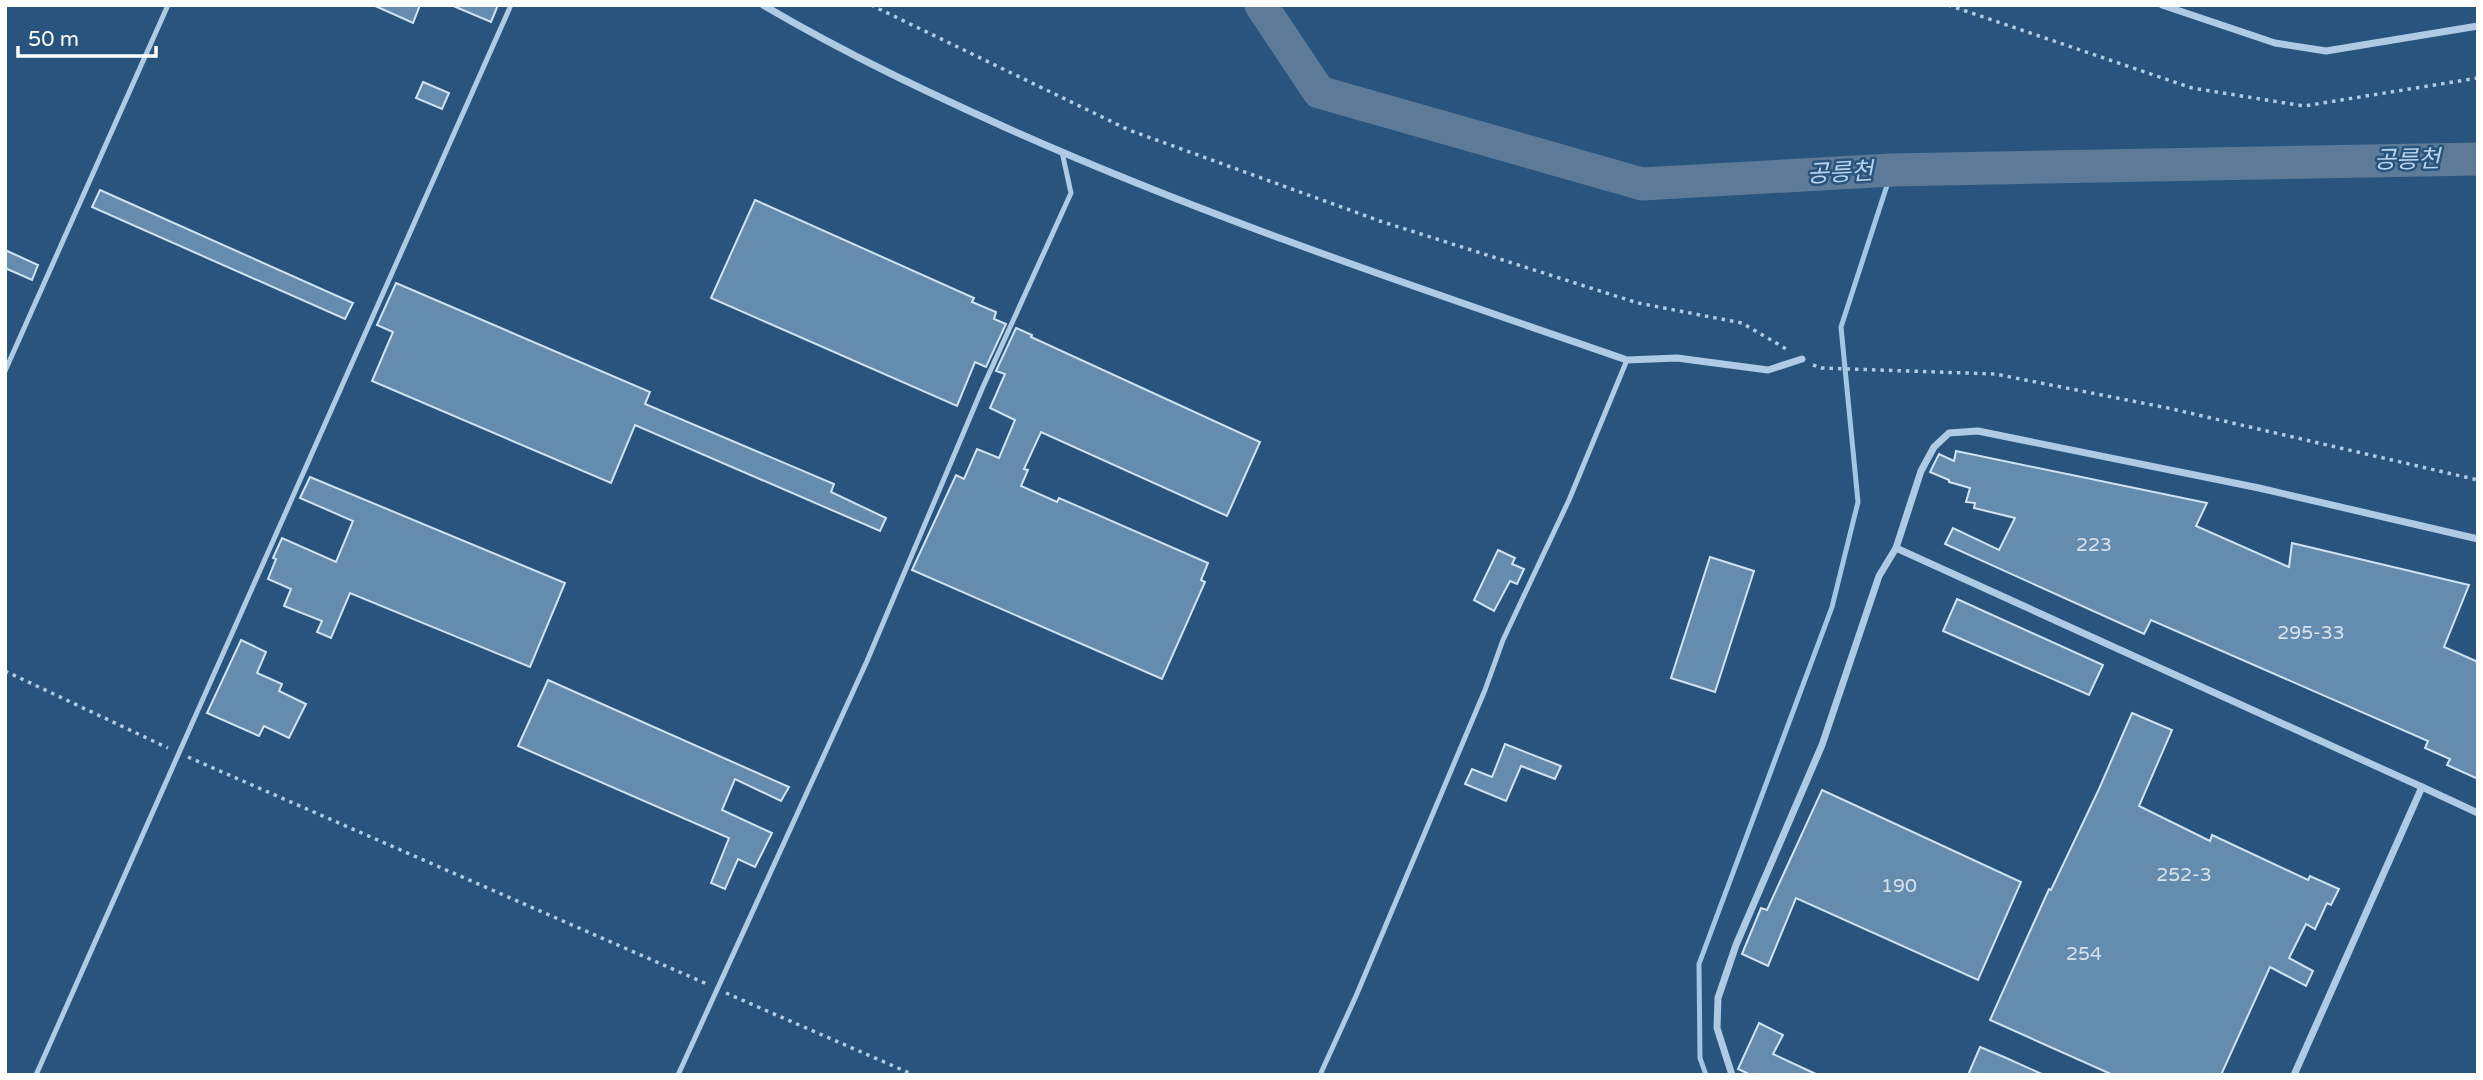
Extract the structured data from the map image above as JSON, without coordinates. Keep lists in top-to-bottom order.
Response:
{
  "water": ["공릉천"],
  "house_numbers": [
    "223",
    "295-33",
    "252-3",
    "190",
    "254"
  ],
  "scale_bar": "50 m"
}
